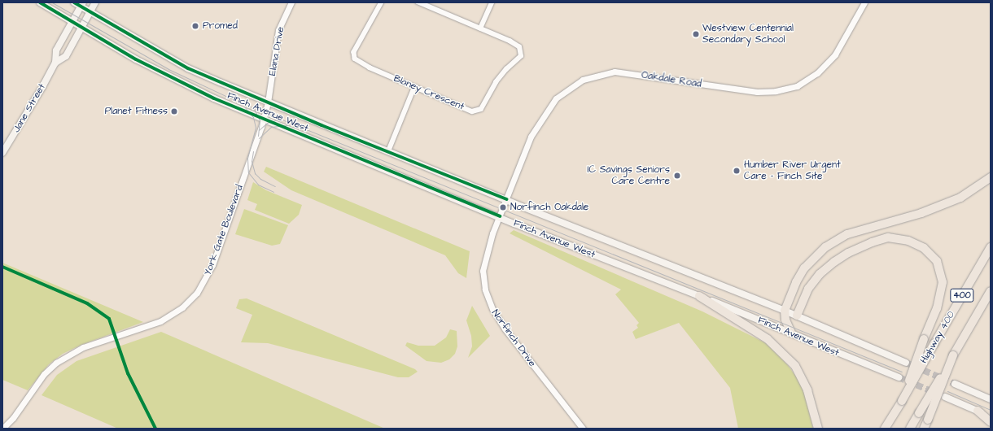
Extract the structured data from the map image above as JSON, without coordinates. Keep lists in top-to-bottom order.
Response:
{
  "streets": {
    "highway": ["400", "Highway 400"],
    "main road": ["Jane Street", "Finch Avenue West"],
    "street": [
      "Elana Drive",
      "Oakdale Road",
      "Blaney Crescent",
      "York Gate Boulevard",
      "Norfinch Drive"
    ]
  },
  "crossings": [
    ["Elana Drive", "Finch Avenue West"],
    ["Elana Drive", "York Gate Boulevard"],
    ["Oakdale Road", "Finch Avenue West"],
    ["Oakdale Road", "Norfinch Drive"],
    ["Jane Street", "Finch Avenue West"],
    ["Finch Avenue West", "York Gate Boulevard"],
    ["Finch Avenue West", "Norfinch Drive"]
  ],
  "places": [
    "Promed",
    "Westview Centennial Secondary School",
    "Planet Fitness",
    "Humber River Urgent Care - Finch Site",
    "IC Savings Seniors Care Centre",
    "Norfinch Oakdale"
  ]
}
